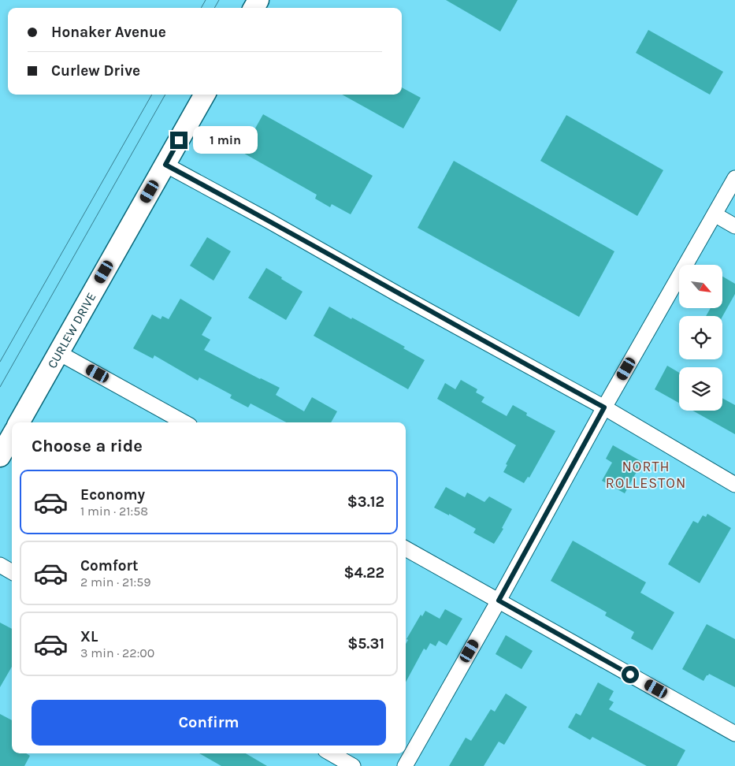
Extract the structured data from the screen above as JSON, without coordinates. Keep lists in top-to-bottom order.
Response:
{
  "streets": {
    "street": ["CURLEW DRIVE"]
  },
  "districts": ["NORTH ROLLESTON"],
  "north": "bottom right",
  "page": {
    "banner": ["Honaker Avenue", "Curlew Drive"],
    "bubble": "1 min",
    "heading": "Choose a ride",
    "list": [
      {
        "name": "Economy",
        "note": "1 min · 21:58",
        "value": "$3.12"
      },
      {
        "name": "Comfort",
        "note": "2 min · 21:59",
        "value": "$4.22"
      },
      {
        "name": "XL",
        "note": "3 min · 22:00",
        "value": "$5.31"
      }
    ],
    "buttons": "Confirm"
  }
}
